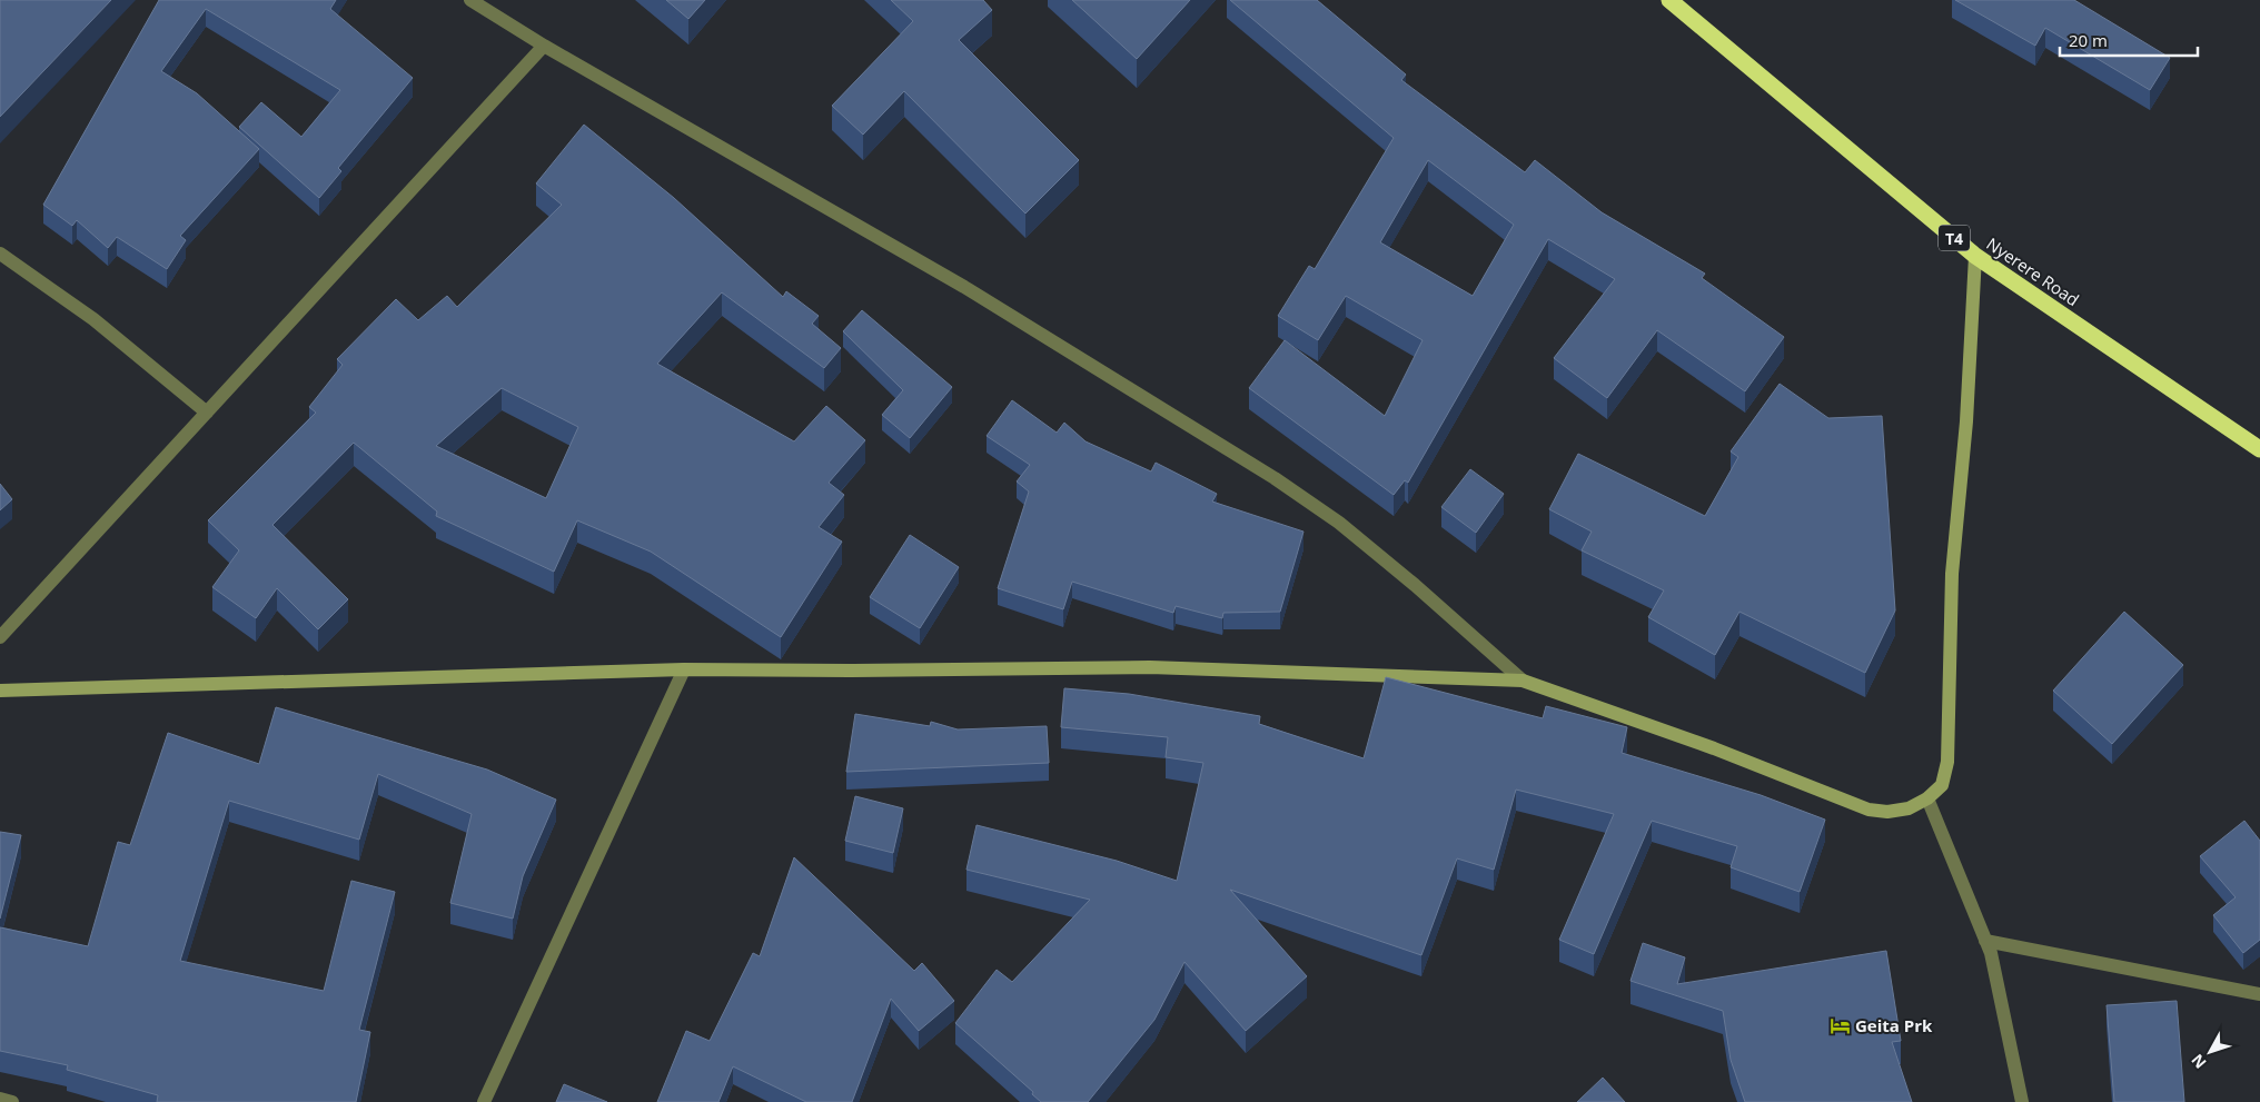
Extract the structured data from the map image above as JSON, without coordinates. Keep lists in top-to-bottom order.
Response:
{
  "streets": {
    "highway": ["T4", "Nyerere Road"]
  },
  "places": {
    "hotel": ["Geita Prk"]
  },
  "scale_bar": "20 m",
  "north": "bottom left"
}
